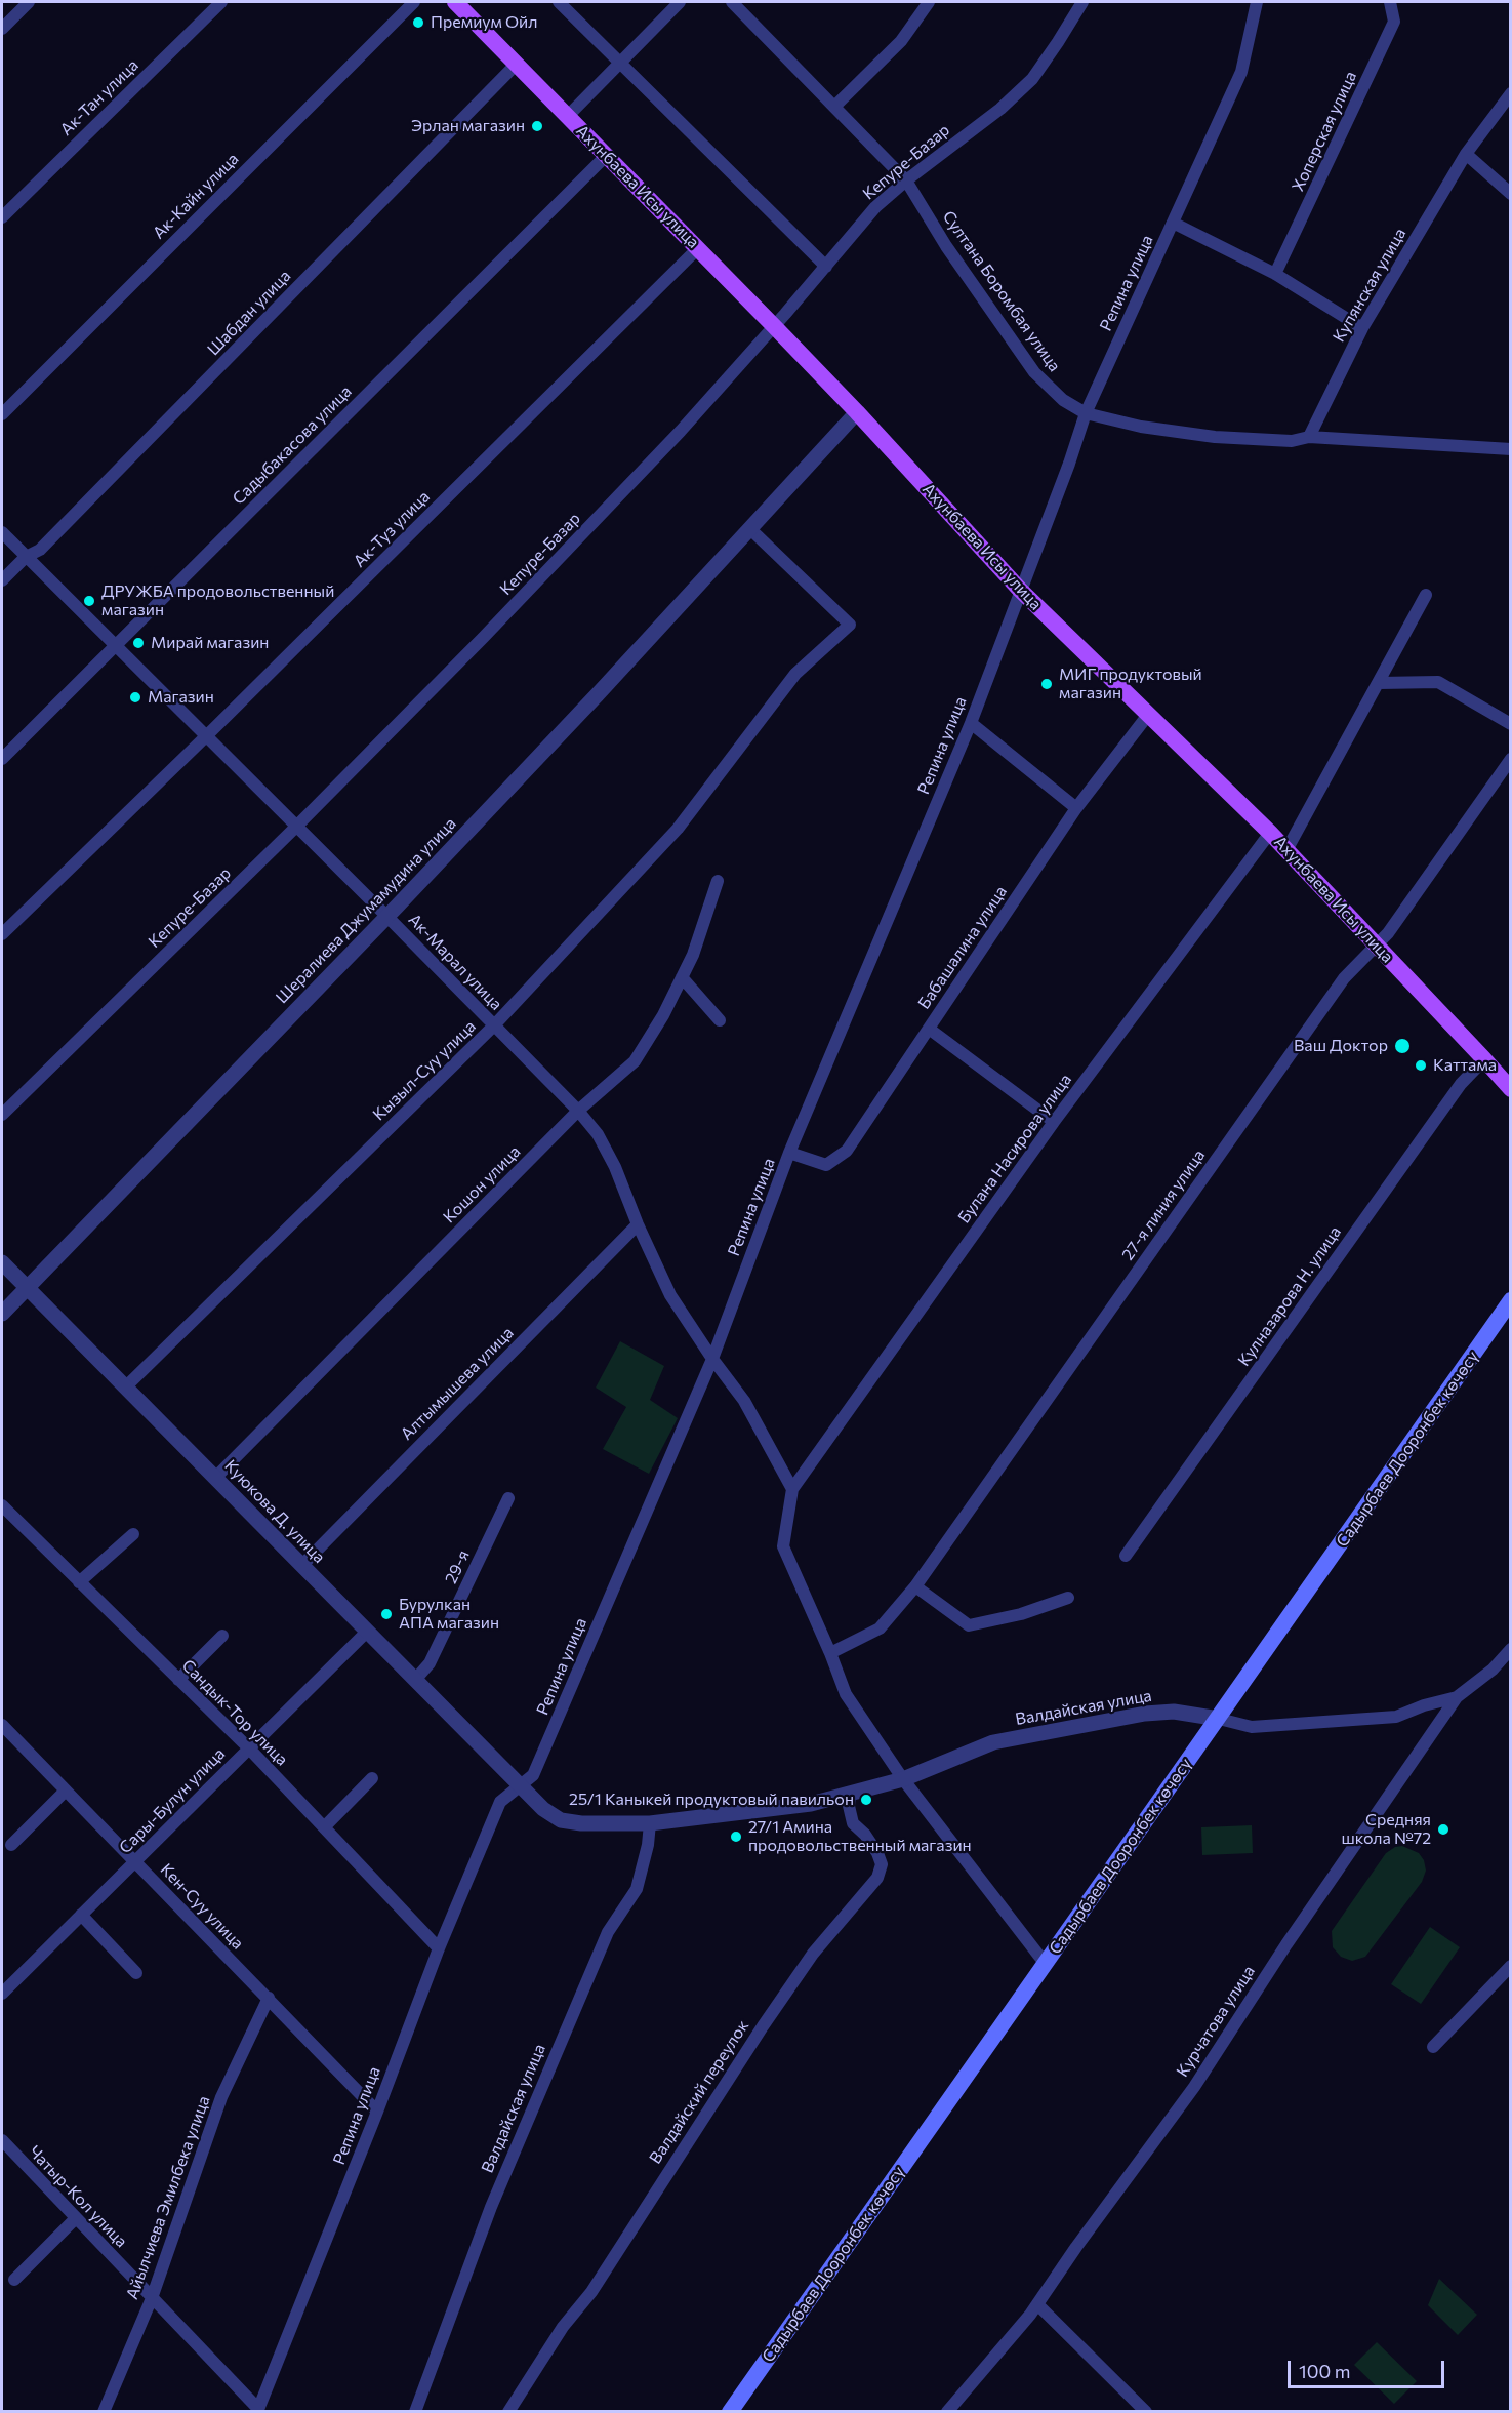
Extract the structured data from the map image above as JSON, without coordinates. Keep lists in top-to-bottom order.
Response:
{
  "streets": {
    "main road": ["Ахунбаева Исы улица", "Садырбаев Дооронбек көчөсү"],
    "street": [
      "Ак-Тан улица",
      "Хоперская улица",
      "Кепуре-Базар",
      "Ак-Кайн улица",
      "Репина улица",
      "Купянская улица",
      "Султана Боромбая улица",
      "Шабдан улица",
      "Садыбакасова улица",
      "Ак-Туз улица",
      "Шералиева Джумамудина улица",
      "Бабашалина улица",
      "Ак-Марал улица",
      "Кызыл-Суу улица",
      "Булана Насирова улица",
      "Кошон улица",
      "27-я линия улица",
      "Кулназарова Н. улица",
      "Алтымышева улица",
      "Куюкова Д. улица",
      "29-я",
      "Валдайская улица",
      "Сандык-Тор улица",
      "Сары-Булун улица",
      "Кен-Суу улица",
      "Курчатова улица",
      "Валдайский переулок",
      "Чатыр-Кол улица",
      "Айылчиева Эмилбека улица"
    ]
  },
  "crossings": [
    ["Кепуре-Базар", "Ахунбаева Исы улица"],
    ["Кепуре-Базар", "Султана Боромбая улица"],
    ["Кепуре-Базар", "Ак-Марал улица"],
    ["Ахунбаева Исы улица", "Репина улица"],
    ["Ахунбаева Исы улица", "Шабдан улица"],
    ["Ахунбаева Исы улица", "Садыбакасова улица"],
    ["Ахунбаева Исы улица", "Ак-Туз улица"],
    ["Ахунбаева Исы улица", "Шералиева Джумамудина улица"],
    ["Ахунбаева Исы улица", "Бабашалина улица"],
    ["Ахунбаева Исы улица", "Булана Насирова улица"],
    ["Ахунбаева Исы улица", "27-я линия улица"],
    ["Ахунбаева Исы улица", "Кулназарова Н. улица"],
    ["Репина улица", "Султана Боромбая улица"],
    ["Репина улица", "Бабашалина улица"],
    ["Репина улица", "Ак-Марал улица"],
    ["Репина улица", "Куюкова Д. улица"],
    ["Репина улица", "Валдайская улица"],
    ["Репина улица", "Сандык-Тор улица"],
    ["Репина улица", "Кен-Суу улица"],
    ["Репина улица", "Чатыр-Кол улица"],
    ["Купянская улица", "Султана Боромбая улица"],
    ["Шабдан улица", "Ак-Марал улица"],
    ["Садыбакасова улица", "Ак-Марал улица"],
    ["Ак-Туз улица", "Ак-Марал улица"],
    ["Шералиева Джумамудина улица", "Ак-Марал улица"],
    ["Шералиева Джумамудина улица", "Кызыл-Суу улица"],
    ["Шералиева Джумамудина улица", "Куюкова Д. улица"],
    ["Ак-Марал улица", "Кызыл-Суу улица"],
    ["Ак-Марал улица", "Кошон улица"],
    ["Ак-Марал улица", "Алтымышева улица"],
    ["Кызыл-Суу улица", "Куюкова Д. улица"],
    ["Кошон улица", "Куюкова Д. улица"],
    ["Алтымышева улица", "Куюкова Д. улица"],
    ["Садырбаев Дооронбек көчөсү", "Валдайская улица"],
    ["Куюкова Д. улица", "29-я"],
    ["Куюкова Д. улица", "Валдайская улица"],
    ["Куюкова Д. улица", "Сары-Булун улица"],
    ["Валдайская улица", "Курчатова улица"],
    ["Валдайская улица", "Валдайский переулок"],
    ["Сандык-Тор улица", "Сары-Булун улица"],
    ["Сары-Булун улица", "Кен-Суу улица"],
    ["Кен-Суу улица", "Айылчиева Эмилбека улица"],
    ["Чатыр-Кол улица", "Айылчиева Эмилбека улица"]
  ],
  "places": [
    "Премиум Ойл",
    "Эрлан магазин",
    "ДРУЖБА продовольственный магазин",
    "Мирай магазин",
    "МИГ продуктовый магазин",
    "Магазин",
    "Ваш Доктор",
    "Каттама",
    "Бурулкан АПА магазин",
    "25/1 Каныкей продуктовый павильон",
    "Средняя школа №72",
    "27/1 Амина продовольственный магазин"
  ],
  "scale_bar": "100 m"
}
